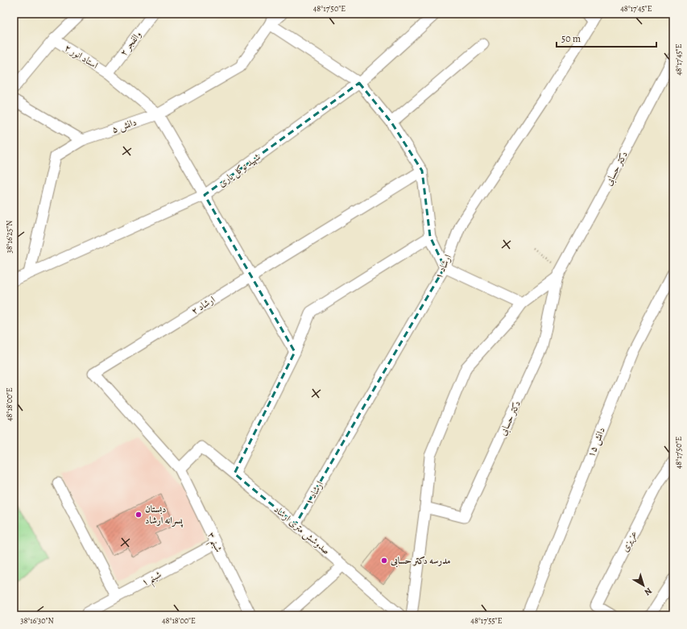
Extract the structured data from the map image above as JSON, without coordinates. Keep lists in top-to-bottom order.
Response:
{
  "streets": {
    "street": [
      "والفجر ۲",
      "استاد انور ۲",
      "دانش ۵",
      "دکتر حسابی",
      "شهید توکل یاری",
      "ارشاد ۱",
      "ارشاد ۲",
      "دانش ۱۵",
      "صدوشش متری ارشاد",
      "عزیزی",
      "شبنم ۳",
      "شبنم ۱"
    ]
  },
  "crossings": [
    ["والفجر ۲", "استاد انور ۲"],
    ["استاد انور ۲", "دانش ۵"],
    ["دانش ۵", "شهید توکل یاری"],
    ["ارشاد ۱", "صدوشش متری ارشاد"],
    ["ارشاد ۲", "صدوشش متری ارشاد"],
    ["ارشاد ۲", "شبنم ۳"],
    ["صدوشش متری ارشاد", "شبنم ۳"],
    ["شبنم ۳", "شبنم ۱"]
  ],
  "places": ["دبستان پسرانه ارشاد", "مدرسه دکتر حسابی"],
  "scale_bar": "50 m",
  "north": "bottom right",
  "coordinates": [
    "48°17'50\"E",
    "48°17'45\"E",
    "38°16'25\"N",
    "48°18'00\"E",
    "38°16'30\"N",
    "48°17'55\"E"
  ]
}
